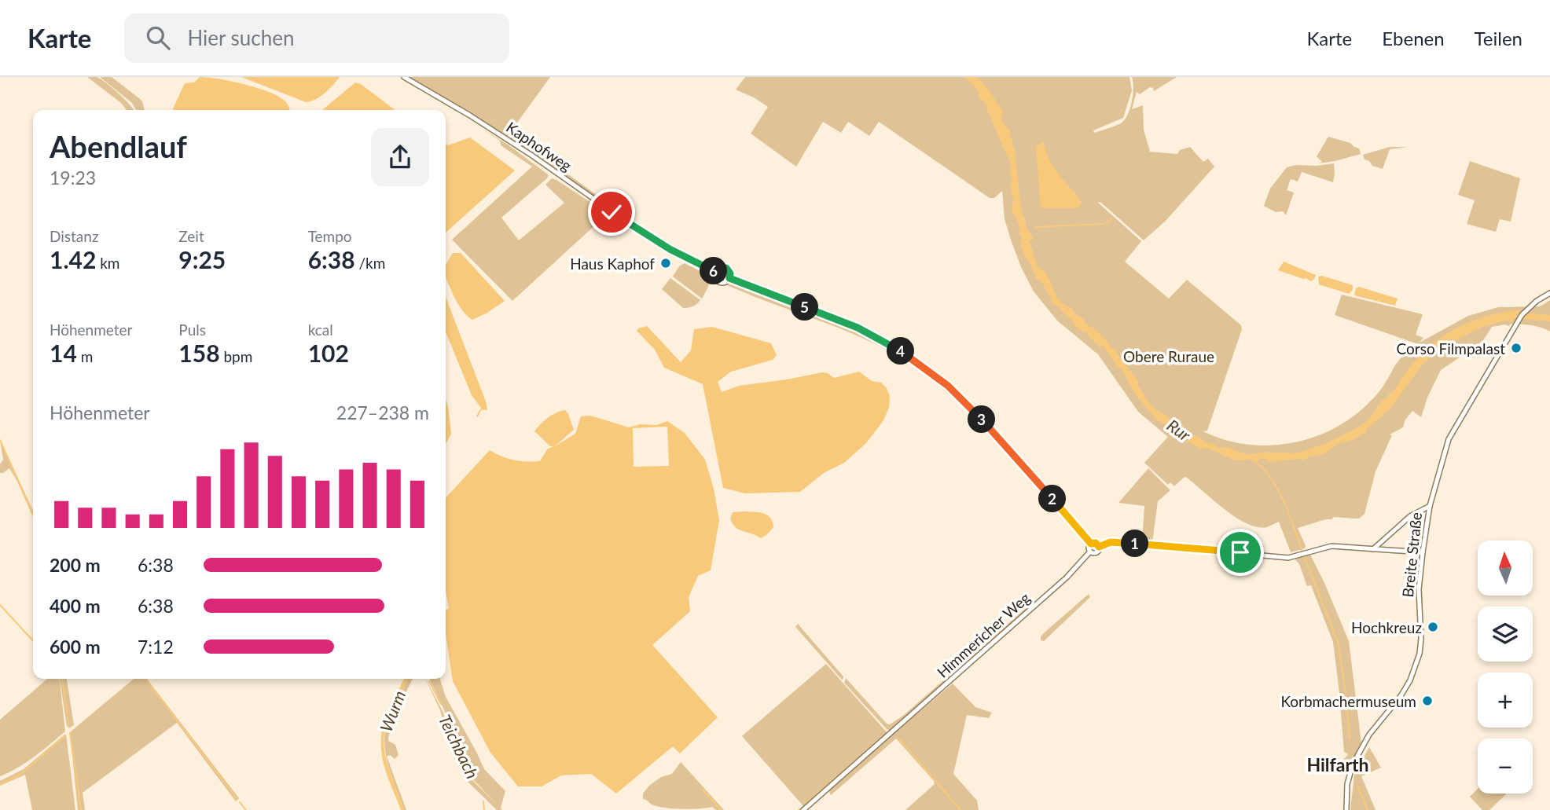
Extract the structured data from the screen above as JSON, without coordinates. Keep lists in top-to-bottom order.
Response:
{
  "streets": {
    "main road": ["Kaphofweg", "Breite Straße", "Himmericher Weg"]
  },
  "crossings": [
    ["Kaphofweg", "Himmericher Weg"]
  ],
  "districts": ["Hilfarth"],
  "water": ["Rur", "Wurm", "Teichbach"],
  "parks": ["Obere Ruraue"],
  "places": [
    "Haus Kaphof",
    "Corso Filmpalast",
    "Hochkreuz",
    "Korbmachermuseum"
  ],
  "north": "top",
  "page": {
    "header": "Karte",
    "search": "Hier suchen",
    "nav": ["Karte", "Ebenen", "Teilen"],
    "heading": ["Abendlauf", "19:23"],
    "stats": [
      ["Distanz", "1.42 km"],
      ["Zeit", "9:25"],
      ["Tempo", "6:38 /km"],
      ["Höhenmeter", "14 m"],
      ["Puls", "158 bpm"],
      ["kcal", "102"]
    ],
    "pins": [
      "6",
      "5",
      "4",
      "3",
      "2",
      "1"
    ],
    "chart": ["Höhenmeter", "227–238 m"],
    "map_buttons": ["+", "−"],
    "list": [
      {
        "name": "200 m",
        "note": "6:38"
      },
      {
        "name": "400 m",
        "note": "6:38"
      },
      {
        "name": "600 m",
        "note": "7:12"
      }
    ]
  }
}
